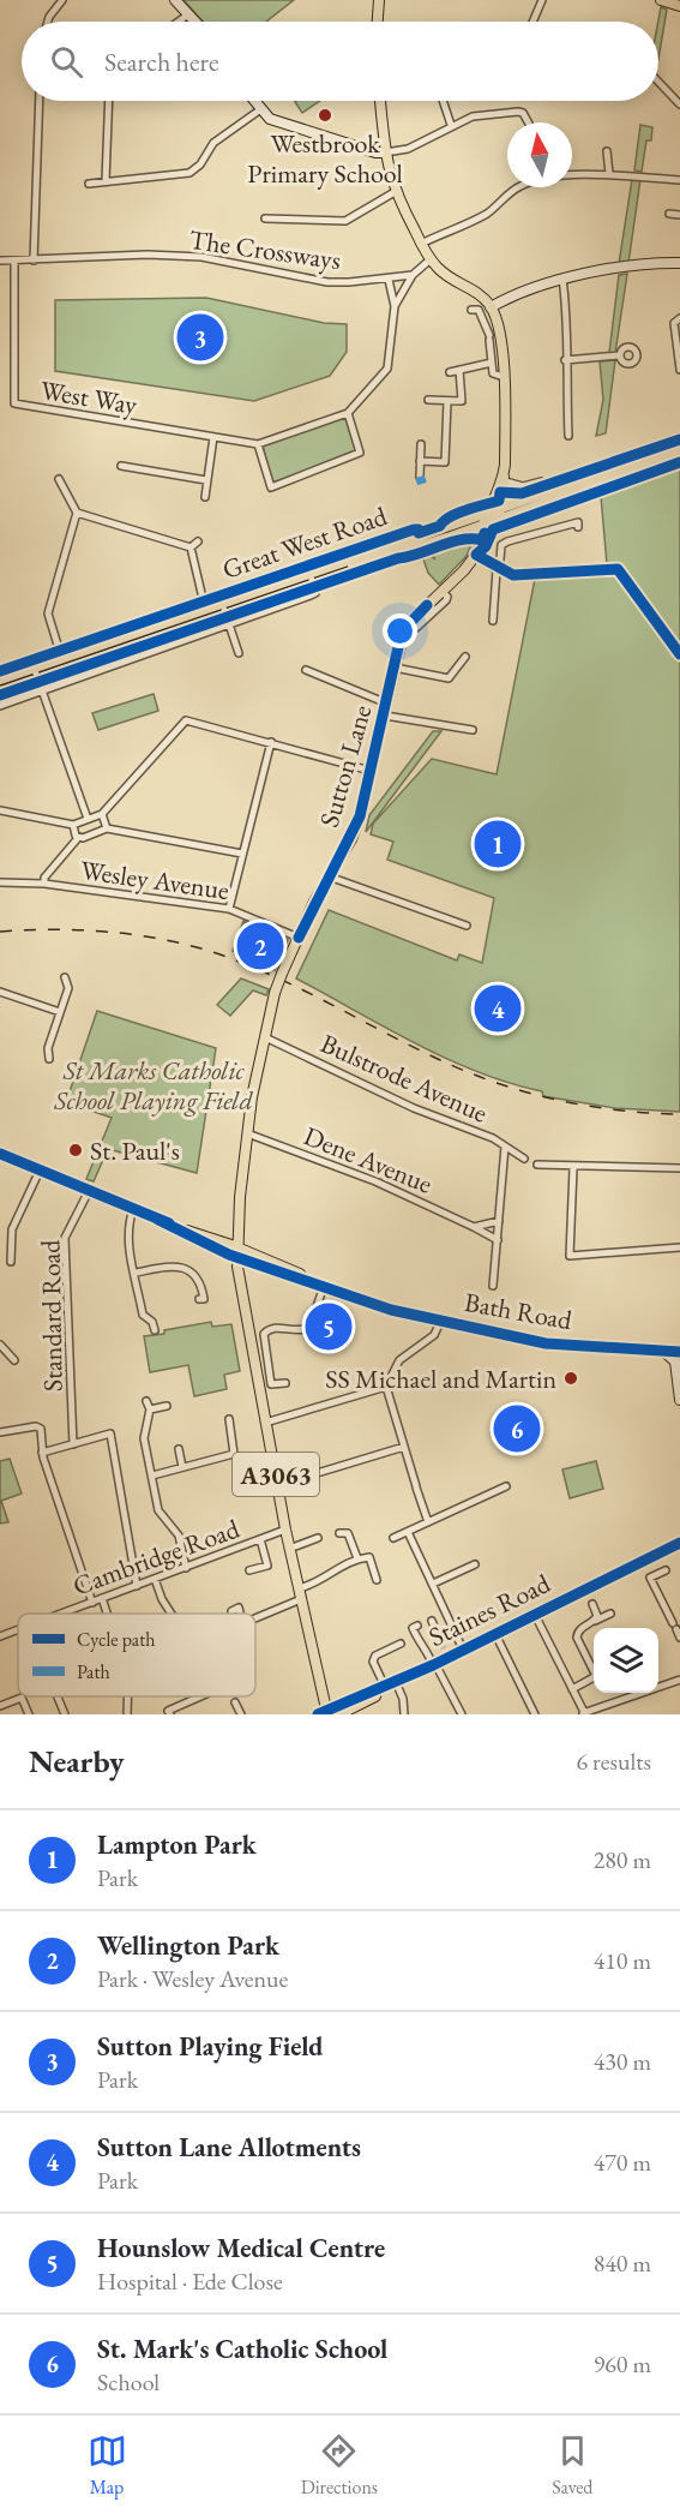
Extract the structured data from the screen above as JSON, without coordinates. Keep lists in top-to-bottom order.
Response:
{
  "streets": {
    "highway": ["Great West Road"],
    "main road": [
      "Sutton Lane",
      "Bath Road",
      "A3063",
      "Staines Road"
    ],
    "street": [
      "The Crossways",
      "West Way",
      "Wesley Avenue",
      "Bulstrode Avenue",
      "Dene Avenue",
      "Standard Road",
      "Cambridge Road"
    ]
  },
  "crossings": [
    ["The Crossways", "West Way"],
    ["Sutton Lane", "Wesley Avenue"],
    ["Sutton Lane", "Bulstrode Avenue"],
    ["Sutton Lane", "Dene Avenue"],
    ["Sutton Lane", "Bath Road"],
    ["Sutton Lane", "A3063"],
    ["Bath Road", "Standard Road"],
    ["Bath Road", "A3063"],
    ["A3063", "Cambridge Road"],
    ["A3063", "Staines Road"]
  ],
  "parks": ["St Marks Catholic School Playing Field"],
  "places": ["Westbrook Primary School", "St. Paul's", "SS Michael and Martin"],
  "legend": ["Cycle path", "Path"],
  "north": "top",
  "page": {
    "search": "Search here",
    "pins": [
      "3",
      "1",
      "2",
      "4",
      "5",
      "6"
    ],
    "heading": ["Nearby", "6 results"],
    "list": [
      {
        "mark": "1",
        "name": "Lampton Park",
        "note": "Park",
        "value": "280 m"
      },
      {
        "mark": "2",
        "name": "Wellington Park",
        "note": "Park · Wesley Avenue",
        "value": "410 m"
      },
      {
        "mark": "3",
        "name": "Sutton Playing Field",
        "note": "Park",
        "value": "430 m"
      },
      {
        "mark": "4",
        "name": "Sutton Lane Allotments",
        "note": "Park",
        "value": "470 m"
      },
      {
        "mark": "5",
        "name": "Hounslow Medical Centre",
        "note": "Hospital · Ede Close",
        "value": "840 m"
      },
      {
        "mark": "6",
        "name": "St. Mark's Catholic School",
        "note": "School",
        "value": "960 m"
      }
    ],
    "nav": ["Map", "Directions", "Saved"]
  }
}
